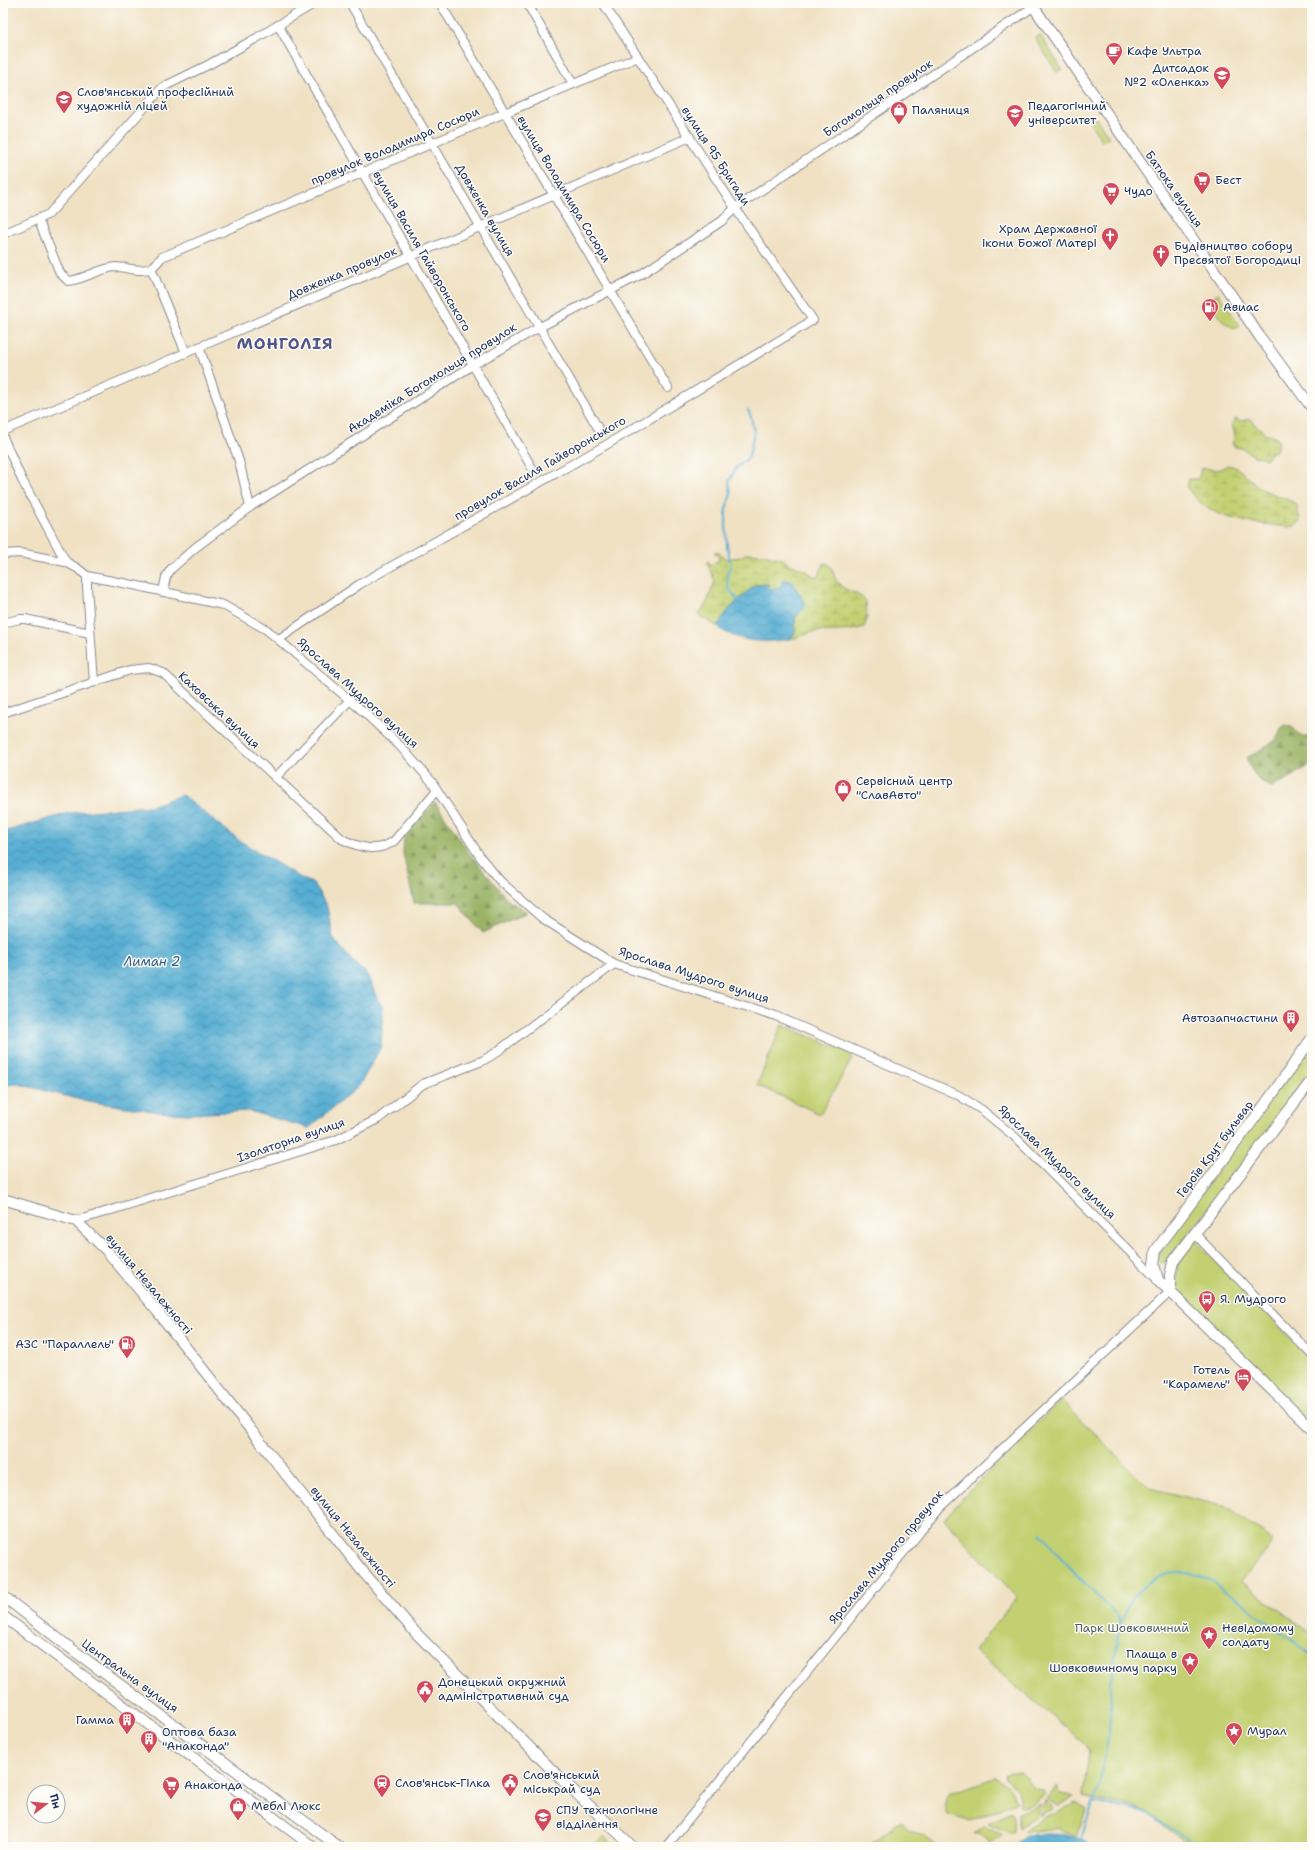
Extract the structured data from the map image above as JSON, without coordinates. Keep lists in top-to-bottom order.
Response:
{
  "streets": {
    "street": [
      "Богомольця провулок",
      "провулок Володимира Сосюри",
      "вулиця 95 Бригади",
      "вулиця Володимира Сосюри",
      "Батюка вулиця",
      "Довженка вулиця",
      "вулиця Василя Гайворонського",
      "Довженка провулок",
      "Академіка Богомольця провулок",
      "провулок Василя Гайворонського",
      "Ярослава Мудрого вулиця",
      "Каховська вулиця",
      "Ізоляторна вулиця",
      "Героїв Крут бульвар",
      "вулиця Незалежності",
      "Ярослава Мудрого провулок",
      "Центральна вулиця"
    ]
  },
  "crossings": [
    ["Богомольця провулок", "вулиця 95 Бригади"],
    ["Богомольця провулок", "Батюка вулиця"],
    ["Богомольця провулок", "Академіка Богомольця провулок"],
    ["провулок Володимира Сосюри", "вулиця 95 Бригади"],
    ["провулок Володимира Сосюри", "вулиця Володимира Сосюри"],
    ["провулок Володимира Сосюри", "Довженка вулиця"],
    ["провулок Володимира Сосюри", "вулиця Василя Гайворонського"],
    ["вулиця 95 Бригади", "Довженка провулок"],
    ["вулиця 95 Бригади", "Академіка Богомольця провулок"],
    ["вулиця 95 Бригади", "провулок Василя Гайворонського"],
    ["вулиця Володимира Сосюри", "Довженка провулок"],
    ["вулиця Володимира Сосюри", "Академіка Богомольця провулок"],
    ["Довженка вулиця", "Довженка провулок"],
    ["Довженка вулиця", "Академіка Богомольця провулок"],
    ["вулиця Василя Гайворонського", "Довженка провулок"],
    ["вулиця Василя Гайворонського", "Академіка Богомольця провулок"],
    ["Академіка Богомольця провулок", "Ярослава Мудрого вулиця"],
    ["провулок Василя Гайворонського", "Ярослава Мудрого вулиця"],
    ["Ярослава Мудрого вулиця", "Каховська вулиця"],
    ["Ярослава Мудрого вулиця", "Ізоляторна вулиця"],
    ["Ярослава Мудрого вулиця", "Героїв Крут бульвар"],
    ["Ярослава Мудрого вулиця", "Ярослава Мудрого провулок"],
    ["Ізоляторна вулиця", "вулиця Незалежності"]
  ],
  "districts": ["МОНГОЛІЯ"],
  "water": ["Лиман 2"],
  "parks": ["Парк Шовковичний"],
  "places": {
    "cafe": ["Кафе Ультра"],
    "school or university": [
      "Дитсадок №2 «Оленка»",
      "Слов'янський професійний художній ліцей",
      "Педагогічний університет",
      "СПУ технологічне відділення"
    ],
    "shop": ["Паляниця", "Сервісний центр \"СлавАвто\"", "Меблі Люкс"],
    "supermarket": ["Бест", "Чудо", "Анаконда"],
    "church": ["Храм Державної ікони Божої Матері", "Будівництво собору Пресвятої Богородиці"],
    "fuel station": ["Авиас", "АЗС \"Параллель\""],
    "building": ["Автозапчастини", "Гамма", "Оптова база \"Анаконда\""],
    "bus stop": ["Я. Мудрого"],
    "hotel": ["Готель \"Карамель\""],
    "place": ["Невідомому солдату", "Плаща в Шовковичному парку", "Мурал"],
    "public building": ["Донецький окружний адміністративний суд", "Слов'янський міськрай суд"],
    "station": ["Слов'янськ-Гілка"]
  },
  "north": "right"
}
